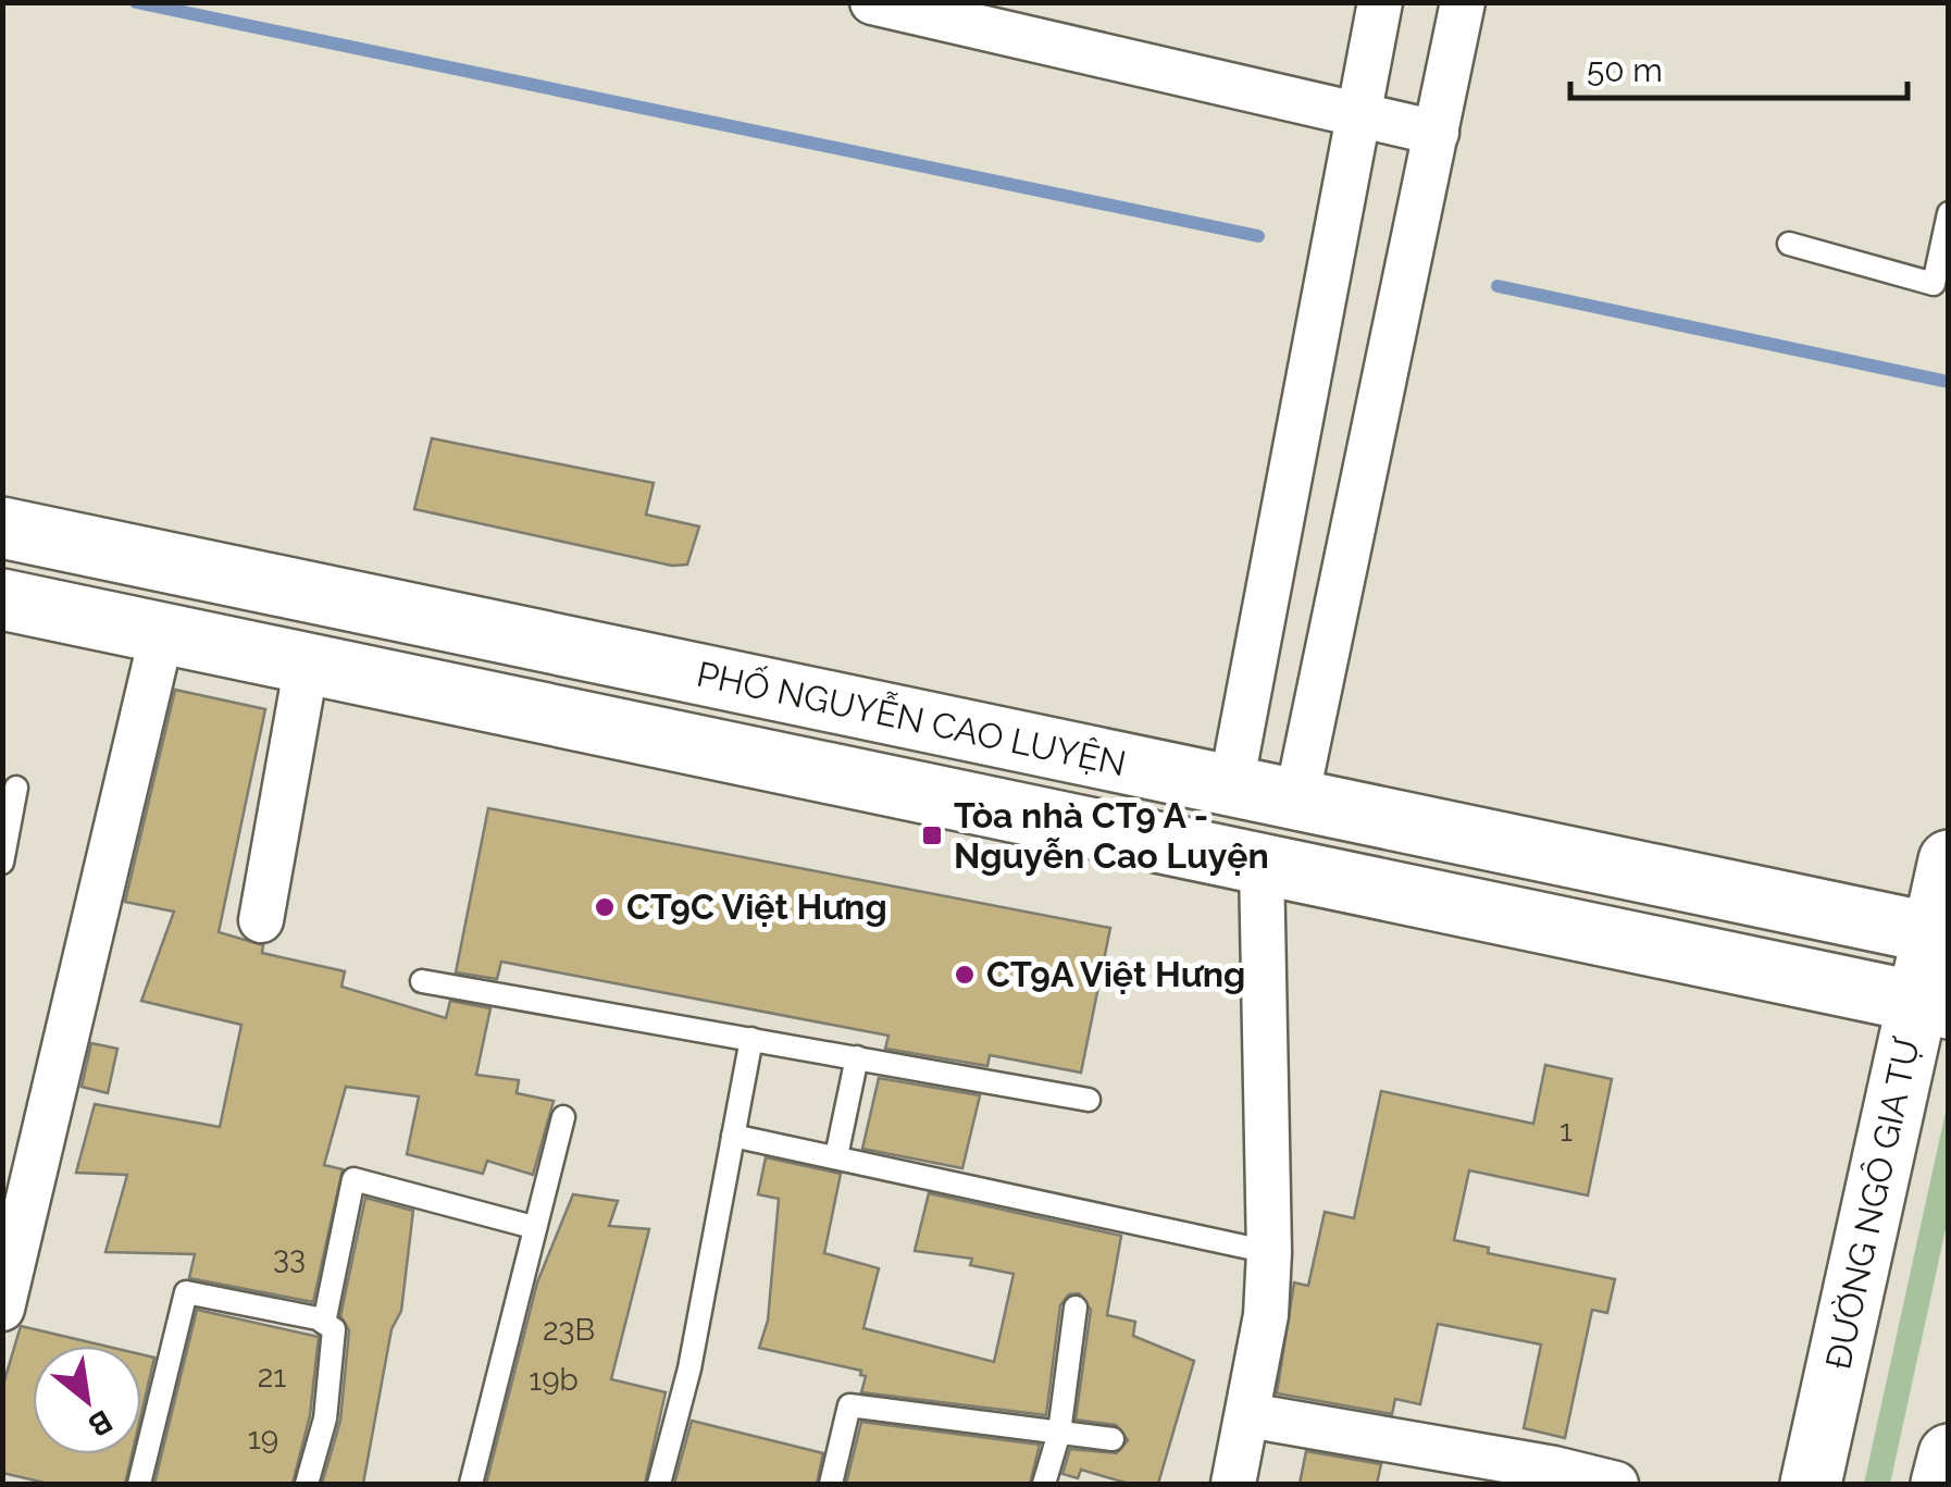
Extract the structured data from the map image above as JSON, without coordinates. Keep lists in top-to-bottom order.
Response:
{
  "streets": {
    "street": ["PHỐ NGUYỄN CAO LUYỆN", "ĐƯỜNG NGÔ GIA TỰ"]
  },
  "crossings": [
    ["PHỐ NGUYỄN CAO LUYỆN", "ĐƯỜNG NGÔ GIA TỰ"]
  ],
  "places": {
    "transit": ["Tòa nhà CT9 A - Nguyễn Cao Luyện"],
    "other": ["CT9C Việt Hưng", "CT9A Việt Hưng"]
  },
  "house_numbers": [
    "1",
    "33",
    "23B",
    "21",
    "19b",
    "19"
  ],
  "scale_bar": "50 m",
  "north": "bottom right"
}
